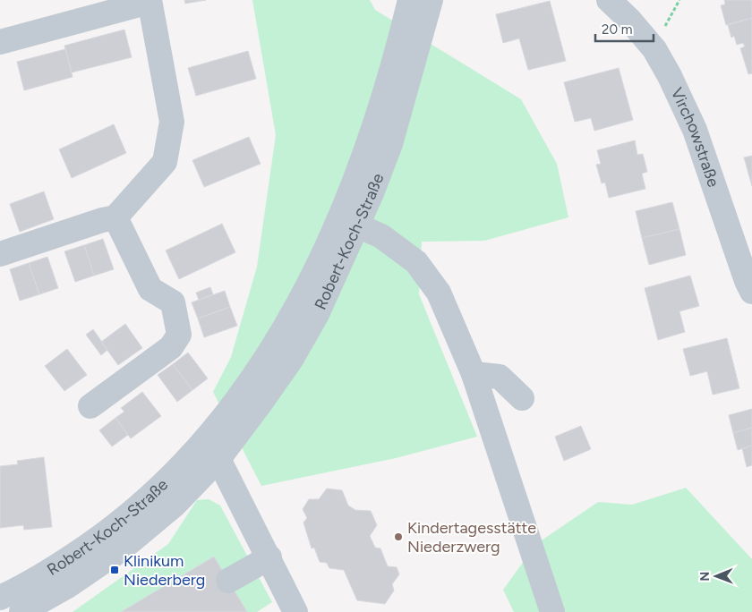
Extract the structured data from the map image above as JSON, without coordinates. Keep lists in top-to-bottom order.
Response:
{
  "streets": {
    "street": ["Virchowstraße", "Robert-Koch-Straße"]
  },
  "places": {
    "other": ["Kindertagesstätte Niederzwerg"],
    "transit": ["Klinikum Niederberg"]
  },
  "scale_bar": "20 m",
  "north": "left"
}
